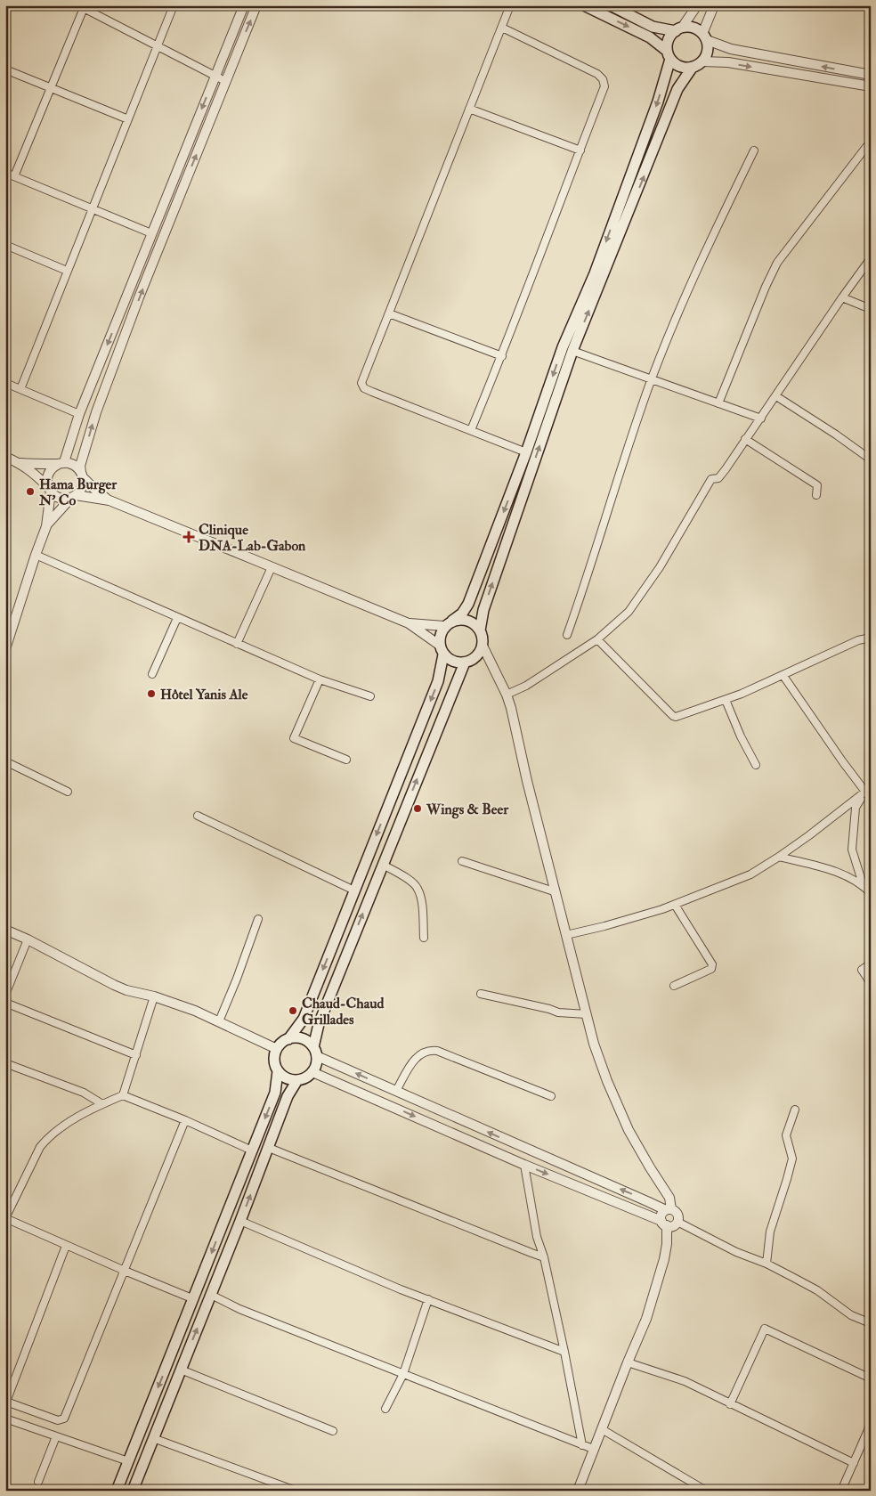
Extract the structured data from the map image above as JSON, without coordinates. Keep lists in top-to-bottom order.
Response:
{
  "places": {
    "other": [
      "Hama Burger N' Co",
      "Hôtel Yanis Ale",
      "Wings & Beer",
      "Chaud-Chaud Grillades"
    ],
    "health": ["Clinique DNA-Lab-Gabon"]
  }
}
